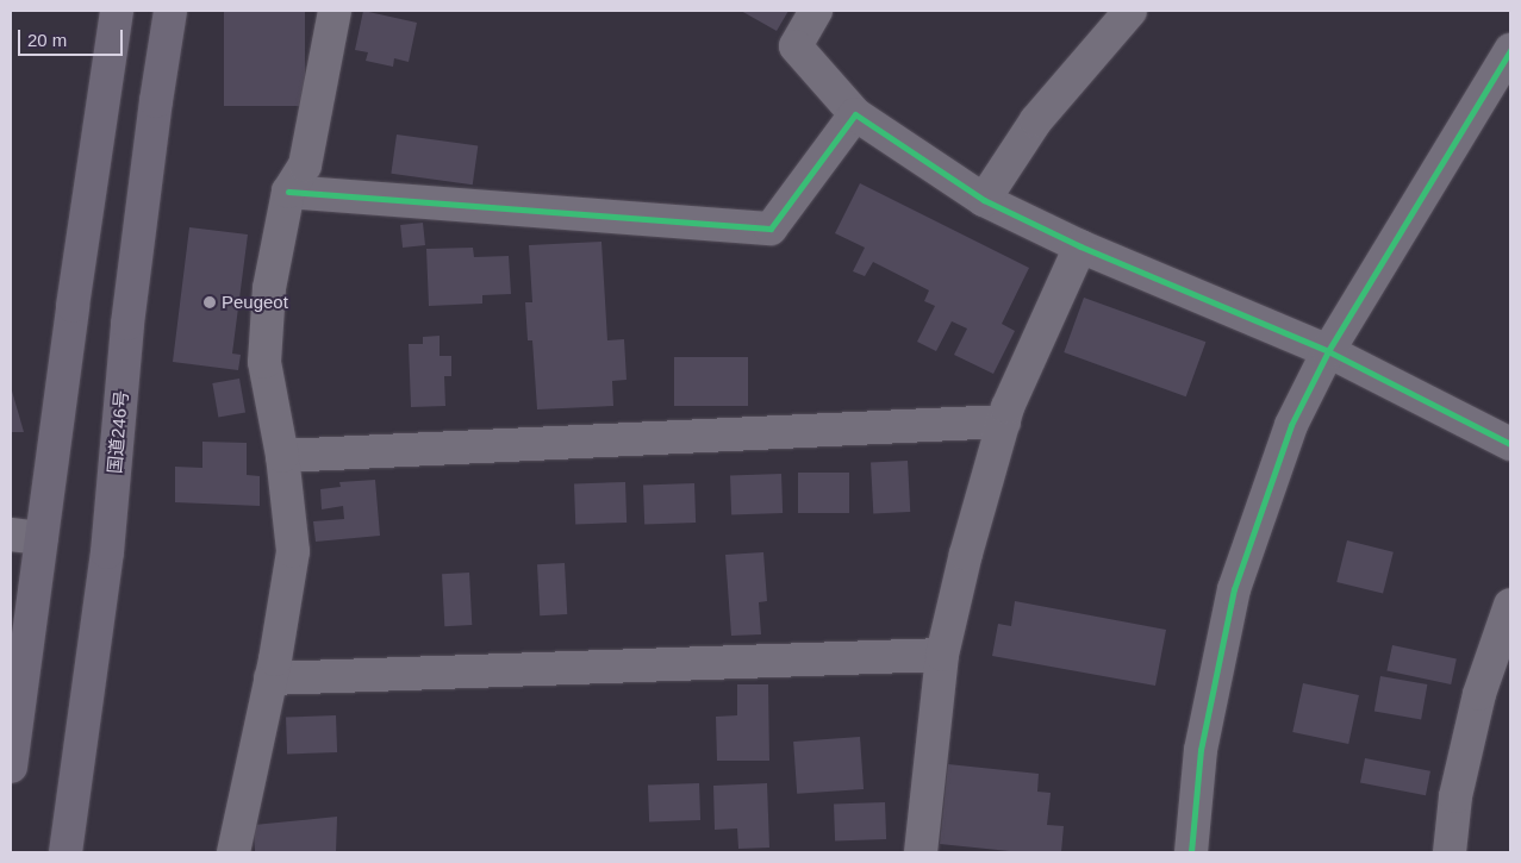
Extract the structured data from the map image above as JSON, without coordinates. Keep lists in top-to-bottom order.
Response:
{
  "streets": {
    "highway": ["国道246号"]
  },
  "places": ["Peugeot"],
  "scale_bar": "20 m"
}
